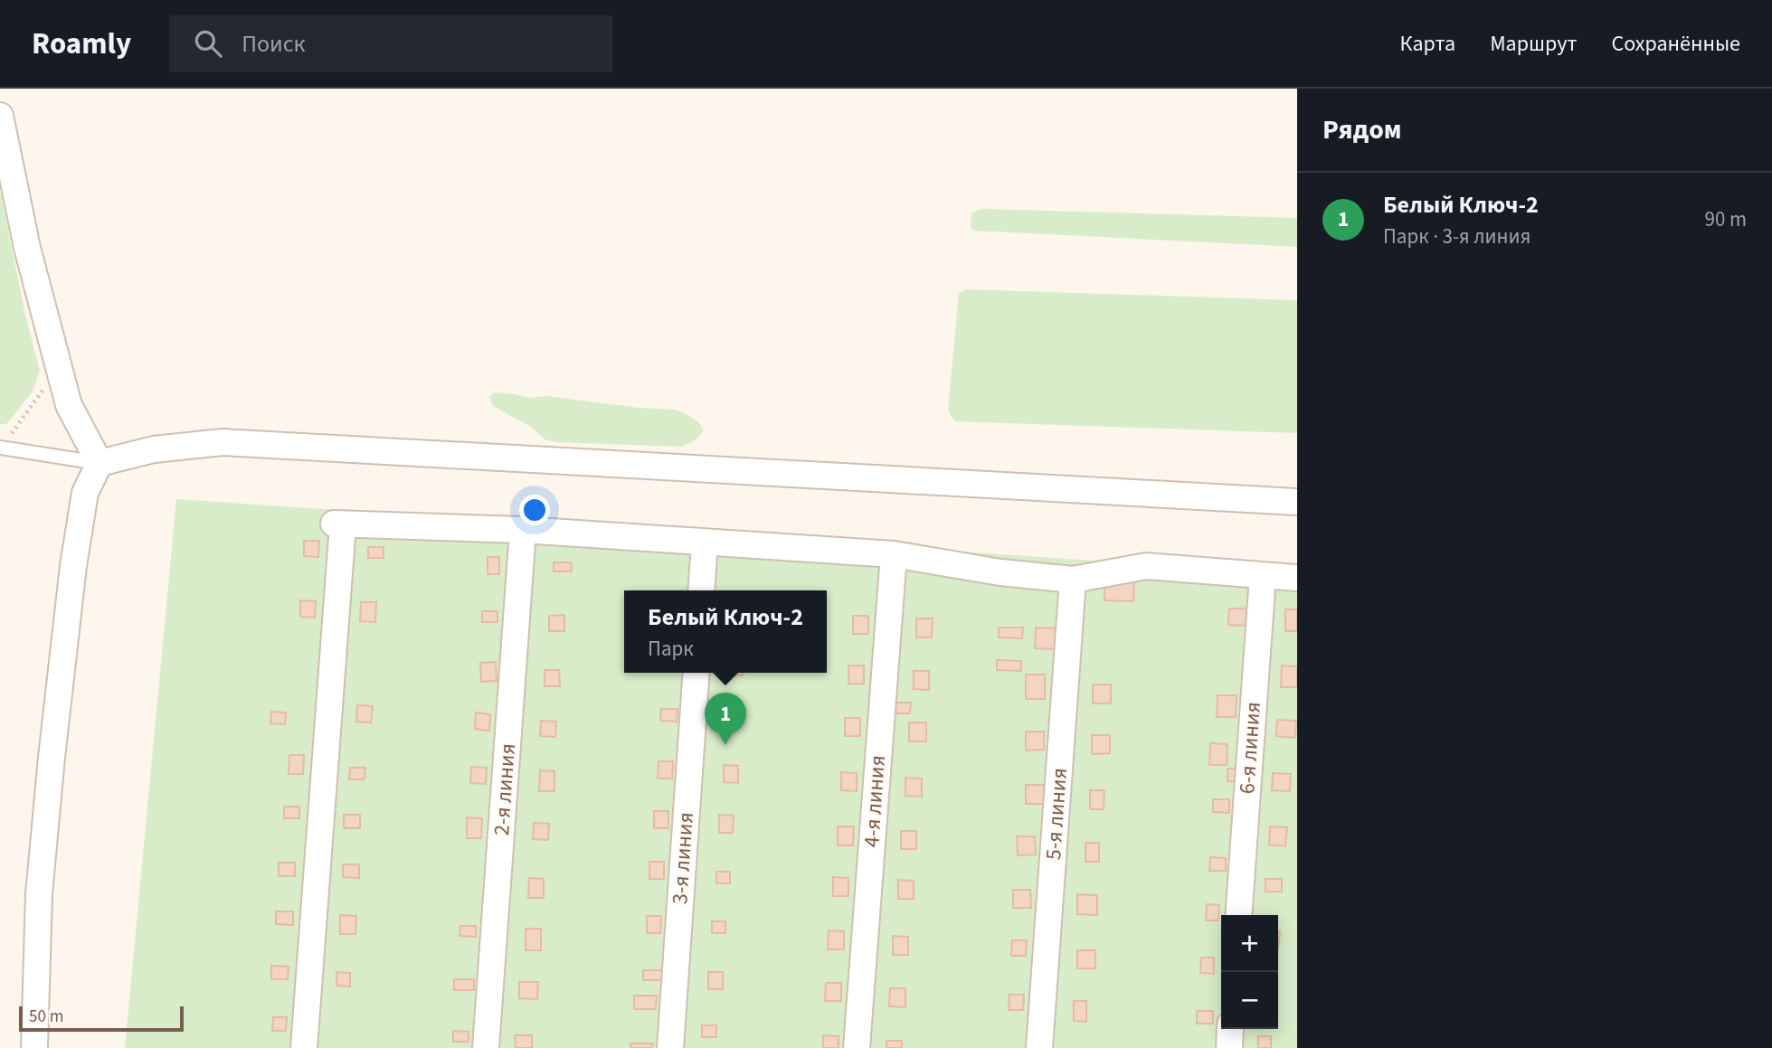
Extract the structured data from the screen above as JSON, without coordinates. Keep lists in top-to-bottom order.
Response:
{
  "streets": {
    "street": [
      "6-я линия",
      "2-я линия",
      "4-я линия",
      "5-я линия",
      "3-я линия"
    ]
  },
  "scale_bar": "50 m",
  "page": {
    "header": "Roamly",
    "search": "Поиск",
    "nav": ["Карта", "Маршрут", "Сохранённые"],
    "heading": "Рядом",
    "list": [
      {
        "mark": "1",
        "name": "Белый Ключ-2",
        "note": "Парк · 3-я линия",
        "value": "90 m"
      }
    ],
    "popup": ["Белый Ключ-2", "Парк"],
    "pins": "1",
    "map_buttons": ["+", "−"],
    "scale": "50 m"
  }
}
